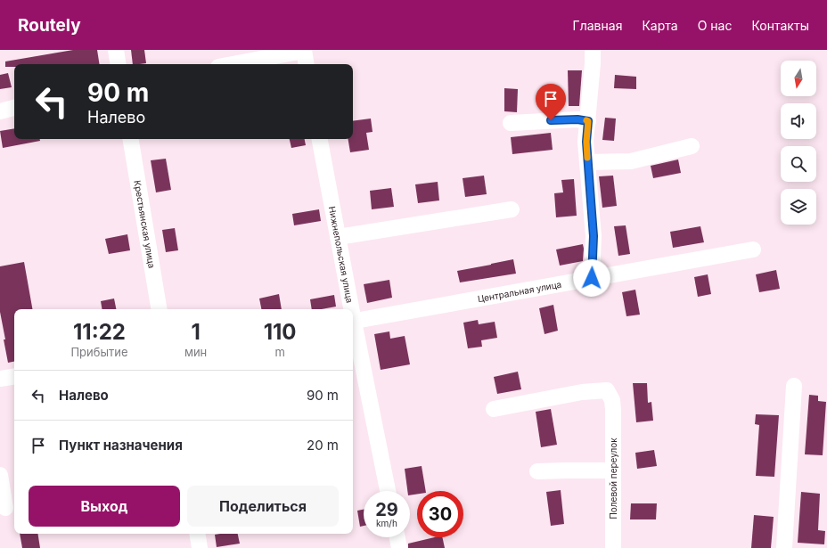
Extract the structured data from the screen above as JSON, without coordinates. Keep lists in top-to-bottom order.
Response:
{
  "streets": {
    "street": [
      "Крестьянская улица",
      "Нижнепольская улица",
      "Центральная улица",
      "Полевой переулок"
    ]
  },
  "north": "bottom",
  "page": {
    "header": "Routely",
    "nav": [
      "Главная",
      "Карта",
      "О нас",
      "Контакты"
    ],
    "turn": ["90 m", "Налево"],
    "eta": [
      "11:22",
      "Прибытие",
      "1",
      "мин",
      "110",
      "m"
    ],
    "list": [
      {
        "name": "Налево",
        "value": "90 m"
      },
      {
        "name": "Пункт назначения",
        "value": "20 m"
      }
    ],
    "buttons": ["Выход", "Поделиться"],
    "speed": "29 km/h",
    "limit": "30"
  }
}
